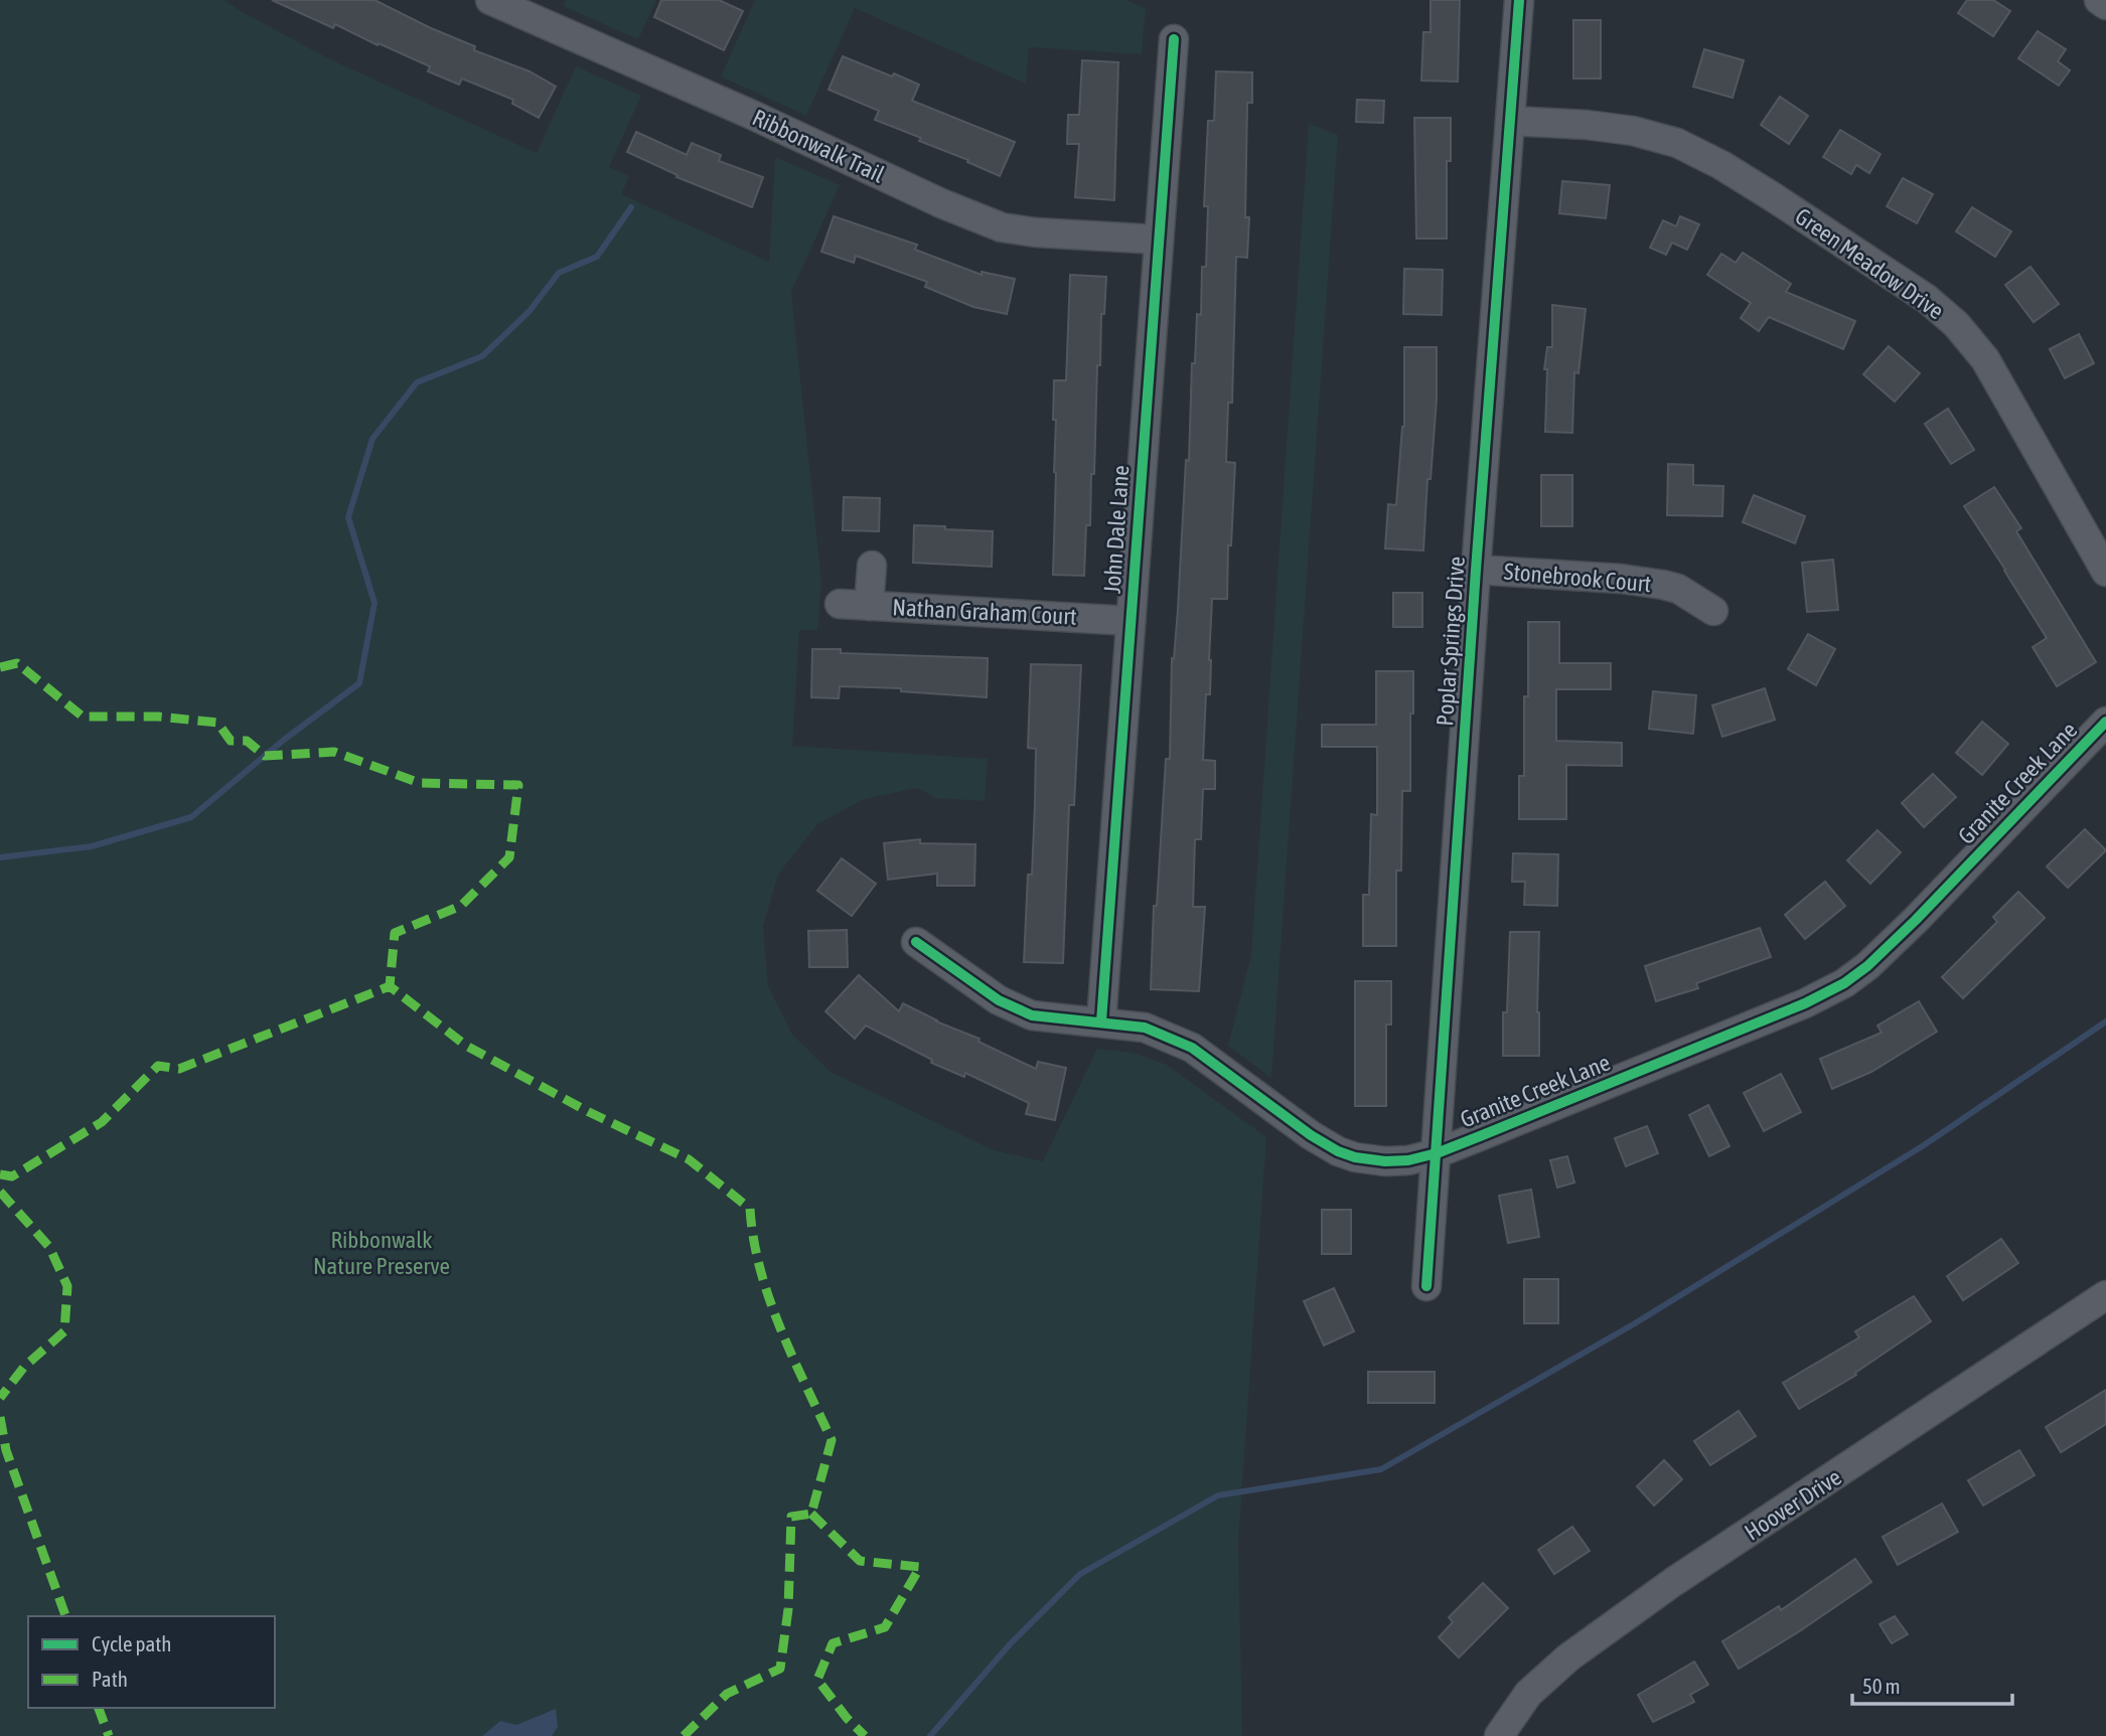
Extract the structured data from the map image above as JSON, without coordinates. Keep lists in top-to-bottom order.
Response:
{
  "streets": {
    "street": [
      "Ribbonwalk Trail",
      "Green Meadow Drive",
      "John Dale Lane",
      "Stonebrook Court",
      "Nathan Graham Court",
      "Poplar Springs Drive",
      "Granite Creek Lane",
      "Hoover Drive"
    ]
  },
  "crossings": [
    ["Ribbonwalk Trail", "John Dale Lane"],
    ["Green Meadow Drive", "Poplar Springs Drive"],
    ["John Dale Lane", "Nathan Graham Court"],
    ["John Dale Lane", "Granite Creek Lane"],
    ["Stonebrook Court", "Poplar Springs Drive"],
    ["Poplar Springs Drive", "Granite Creek Lane"]
  ],
  "parks": ["Ribbonwalk Nature Preserve"],
  "legend": ["Cycle path", "Path"],
  "scale_bar": "50 m"
}
